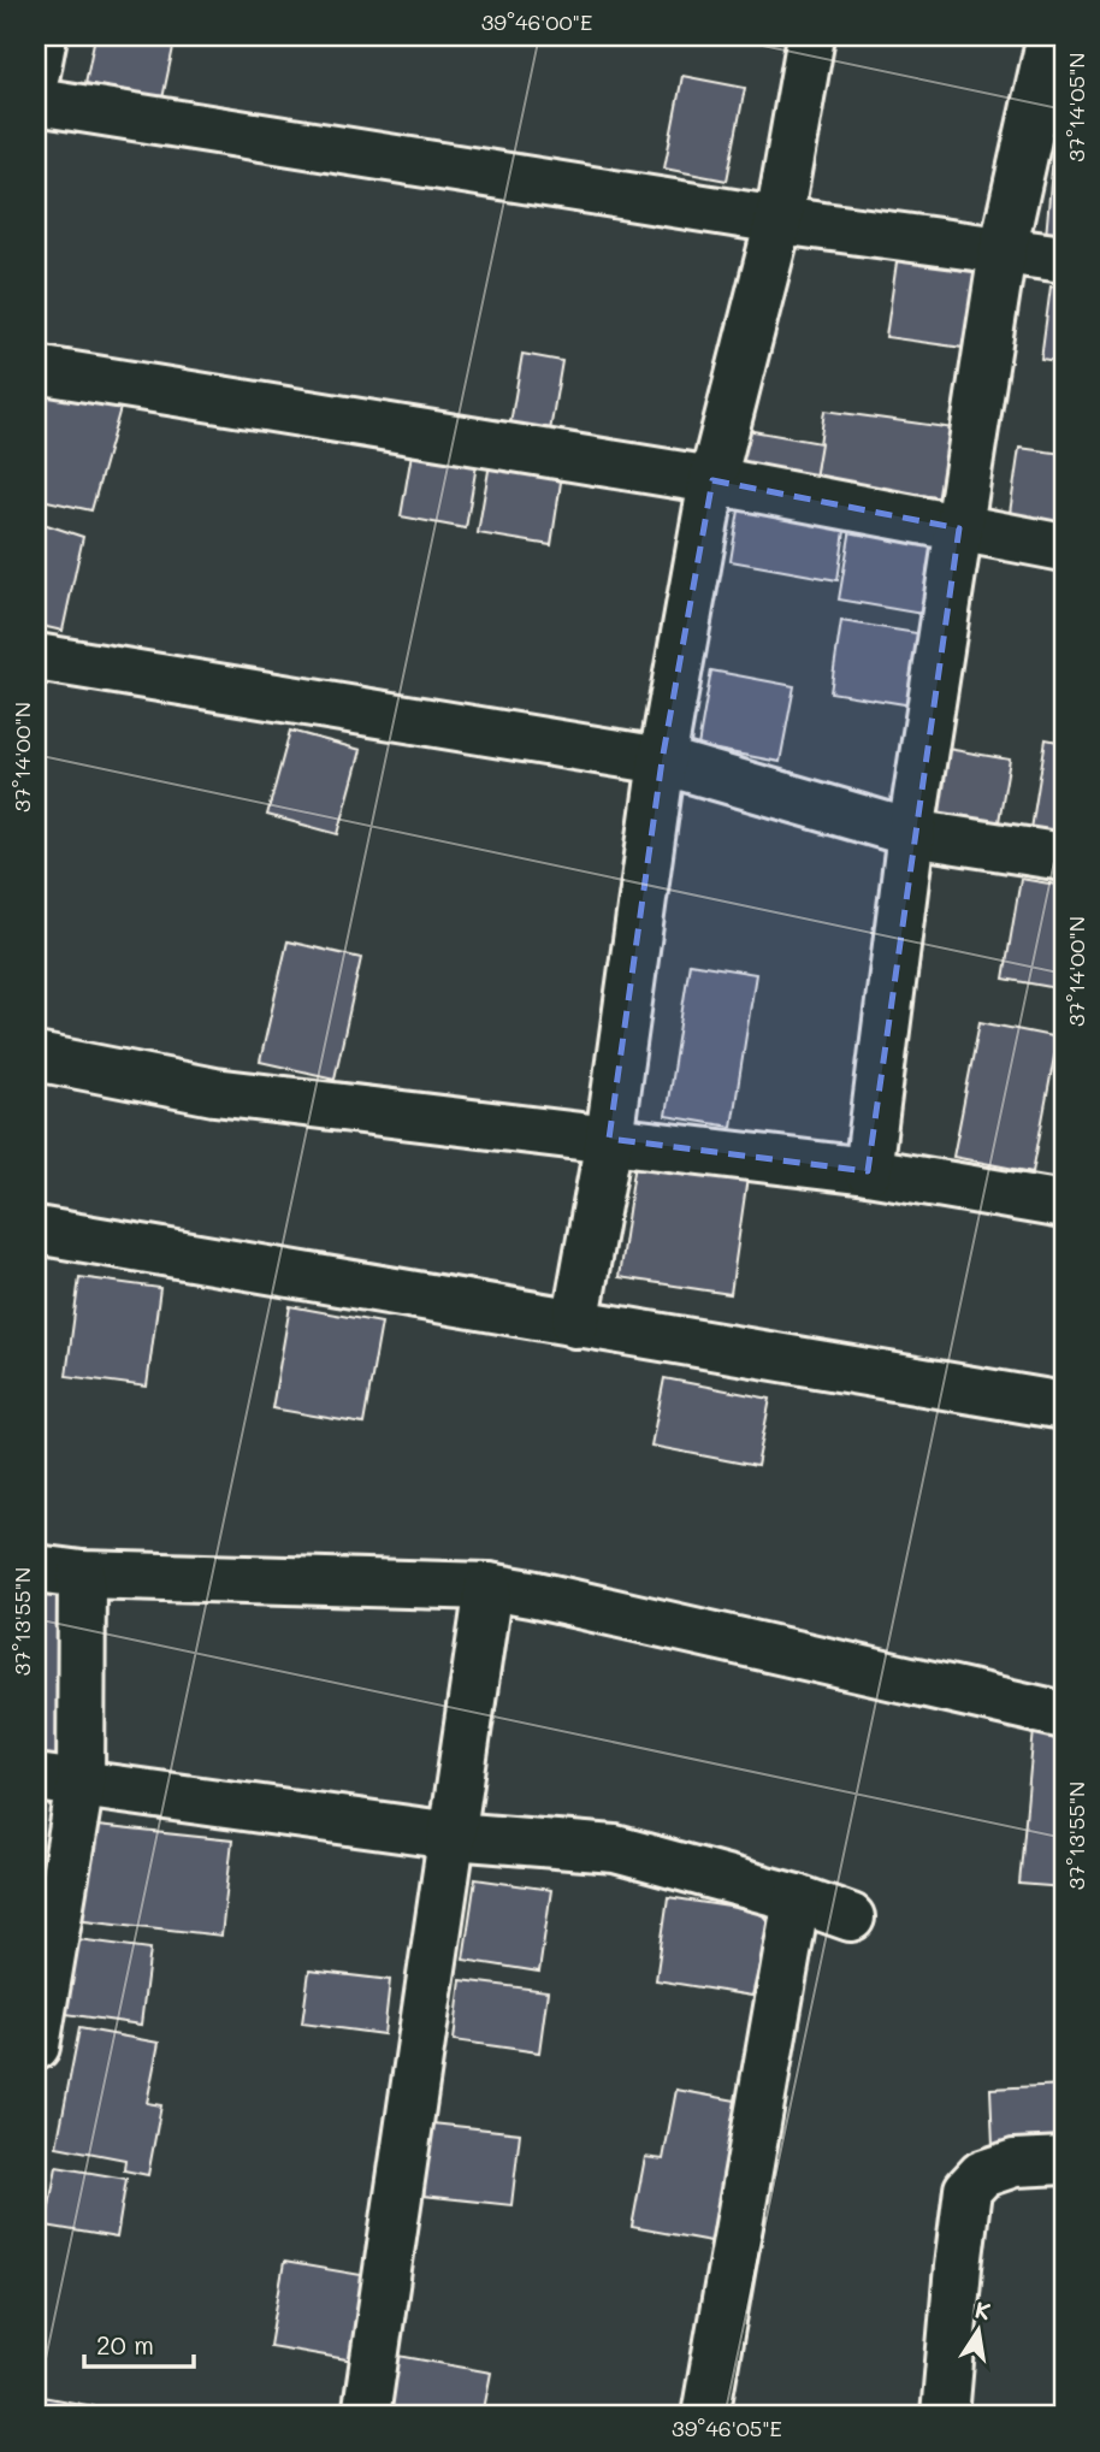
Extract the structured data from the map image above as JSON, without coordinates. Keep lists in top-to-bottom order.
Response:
{
  "scale_bar": "20 m",
  "north": "top",
  "coordinates": [
    "39°46'00\"E",
    "37°14'05\"N",
    "37°14'00\"N",
    "37°13'55\"N",
    "39°46'05\"E"
  ]
}
